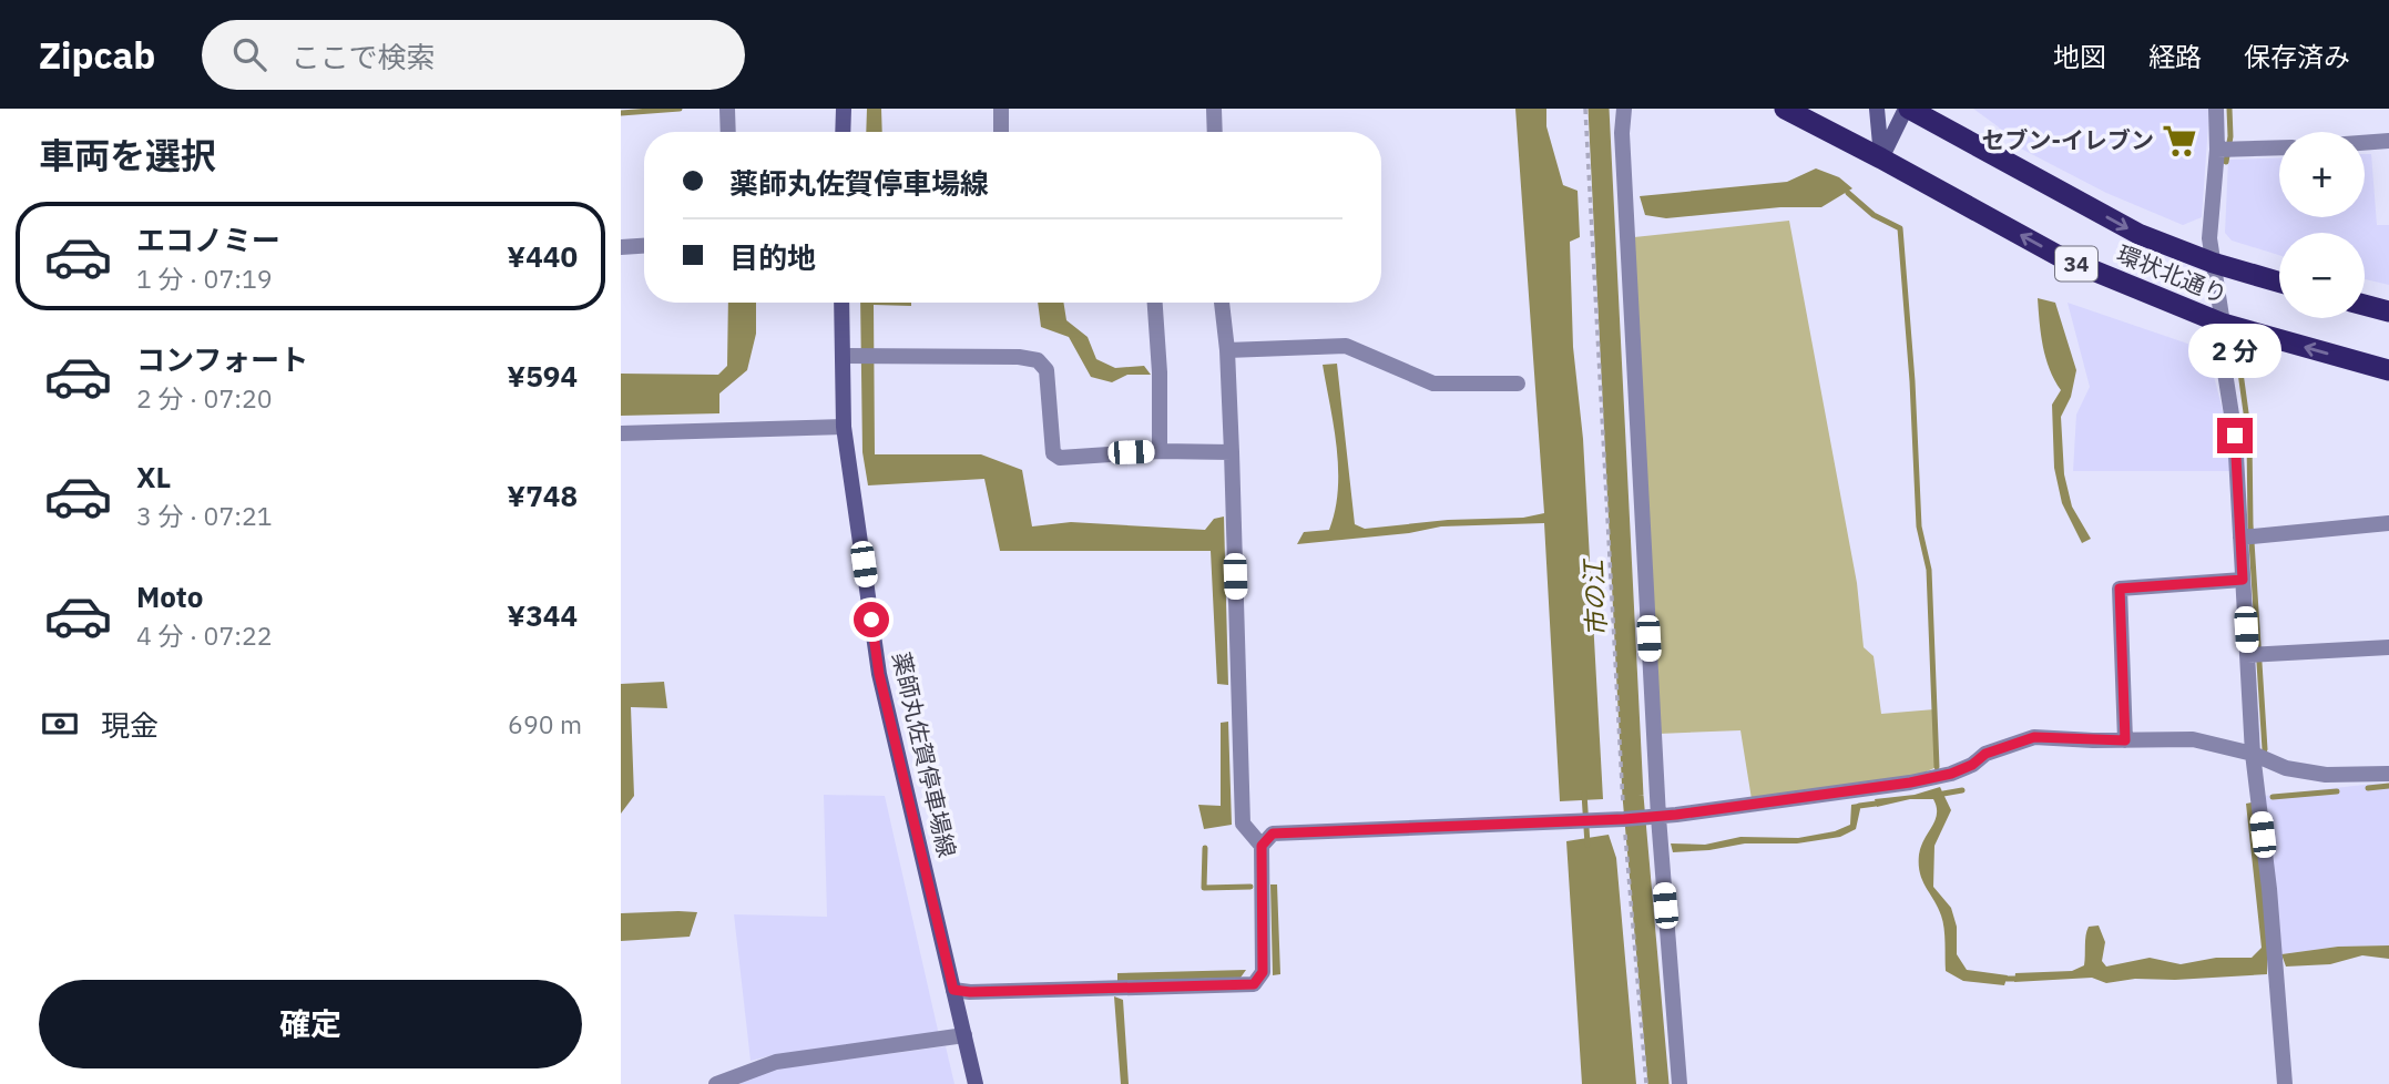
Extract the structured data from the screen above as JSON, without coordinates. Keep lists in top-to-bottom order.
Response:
{
  "streets": {
    "highway": ["34", "環状北通り"],
    "main road": ["薬師丸佐賀停車場線"]
  },
  "water": ["市の江"],
  "places": {
    "supermarket": ["セブン-イレブン"]
  },
  "page": {
    "header": "Zipcab",
    "search": "ここで検索",
    "nav": ["地図", "経路", "保存済み"],
    "heading": "車両を選択",
    "map_buttons": ["+", "−"],
    "banner": ["薬師丸佐賀停車場線", "目的地"],
    "list": [
      {
        "name": "エコノミー",
        "note": "1 分 · 07:19",
        "value": "¥440"
      },
      {
        "name": "コンフォート",
        "note": "2 分 · 07:20",
        "value": "¥594"
      },
      {
        "name": "XL",
        "note": "3 分 · 07:21",
        "value": "¥748"
      },
      {
        "name": "Moto",
        "note": "4 分 · 07:22",
        "value": "¥344"
      }
    ],
    "bubble": "2 分",
    "pay": ["現金", "690 m"],
    "buttons": "確定"
  }
}
